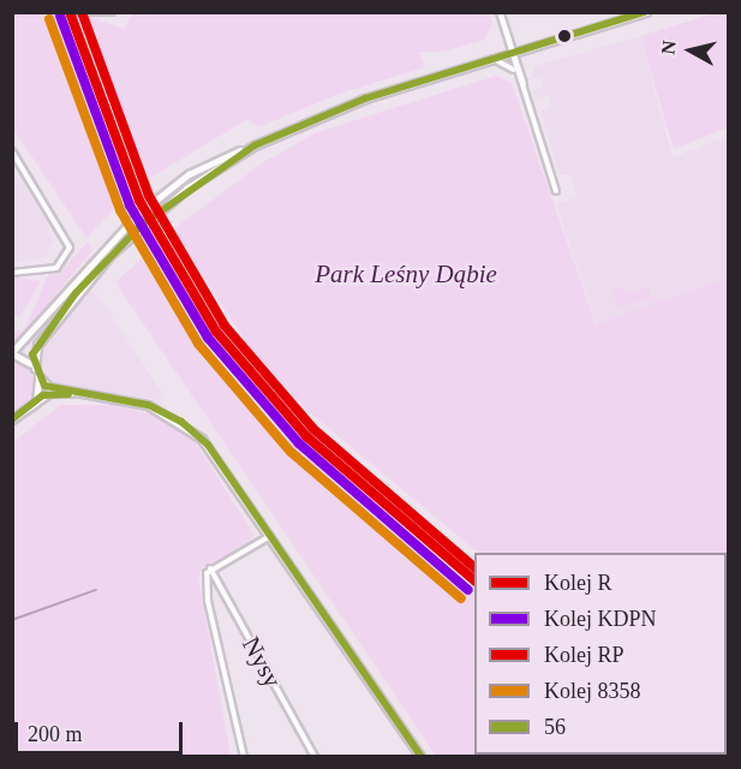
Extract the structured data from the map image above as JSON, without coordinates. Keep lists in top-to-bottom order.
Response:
{
  "streets": {
    "street": ["Nysy"]
  },
  "parks": ["Park Leśny Dąbie"],
  "lines": [
    "rail line R",
    "rail line RP",
    "transit line 56",
    "rail line KDPN",
    "rail line 8358"
  ],
  "legend": [
    "Kolej R",
    "Kolej KDPN",
    "Kolej RP",
    "Kolej 8358",
    "56"
  ],
  "scale_bar": "200 m",
  "north": "left"
}
